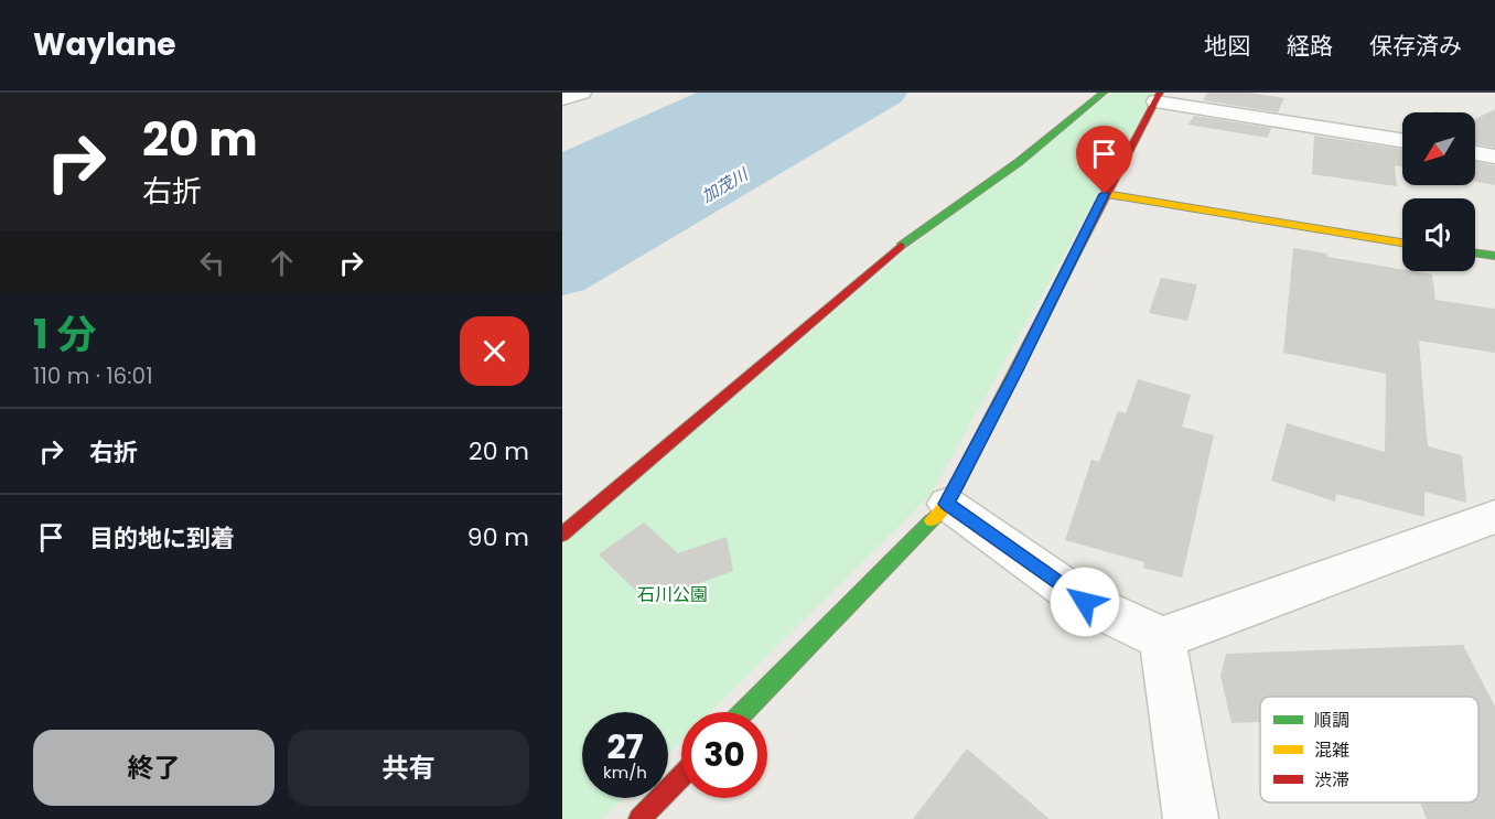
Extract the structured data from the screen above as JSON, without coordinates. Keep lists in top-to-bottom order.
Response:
{
  "water": ["加茂川"],
  "parks": ["石川公園"],
  "legend": ["順調", "混雑", "渋滞"],
  "north": "bottom left",
  "page": {
    "header": "Waylane",
    "nav": ["地図", "経路", "保存済み"],
    "turn": ["20 m", "右折"],
    "heading": ["1 分", "110 m · 16:01"],
    "list": [
      {
        "name": "右折",
        "value": "20 m"
      },
      {
        "name": "目的地に到着",
        "value": "90 m"
      }
    ],
    "speed": "27 km/h",
    "limit": "30",
    "buttons": ["終了", "共有"]
  }
}
